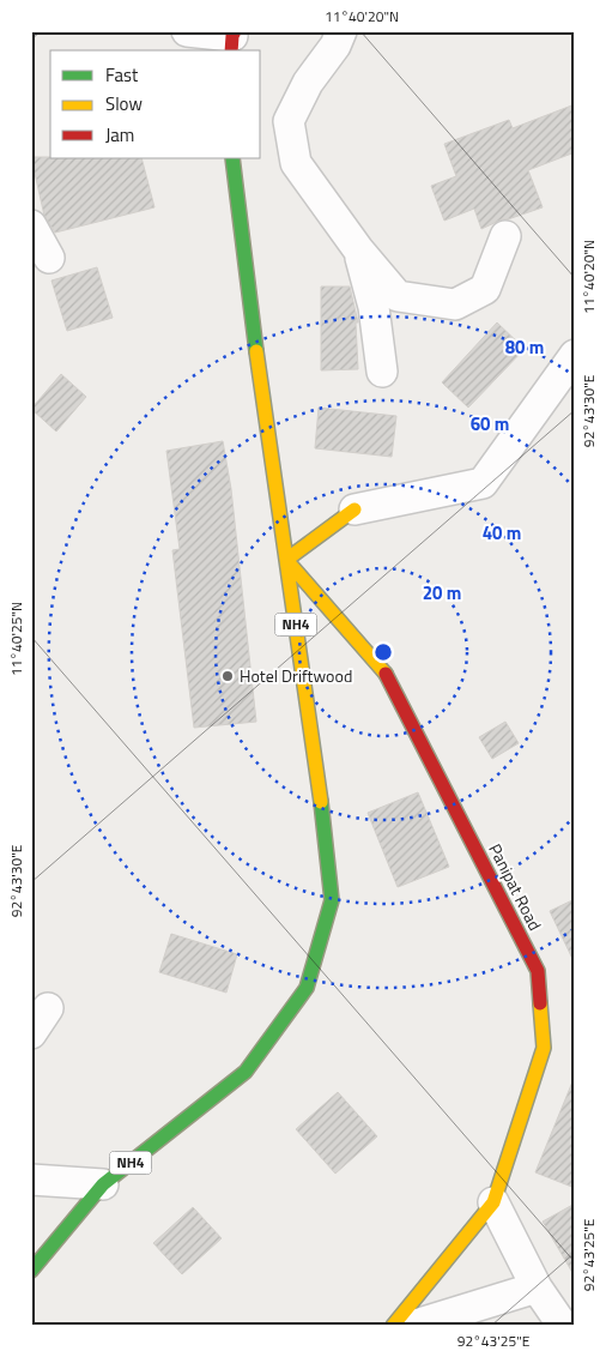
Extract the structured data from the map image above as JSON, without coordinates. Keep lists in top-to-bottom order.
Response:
{
  "streets": {
    "main road": ["NH4", "Panipat Road"]
  },
  "crossings": [
    ["NH4", "Panipat Road"]
  ],
  "places": ["Hotel Driftwood"],
  "legend": ["Fast", "Slow", "Jam"],
  "coordinates": [
    "11°40'20\"N",
    "92°43'30\"E",
    "11°40'25\"N",
    "92°43'25\"E"
  ],
  "rings": [
    "80 m",
    "60 m",
    "40 m",
    "20 m"
  ]
}
